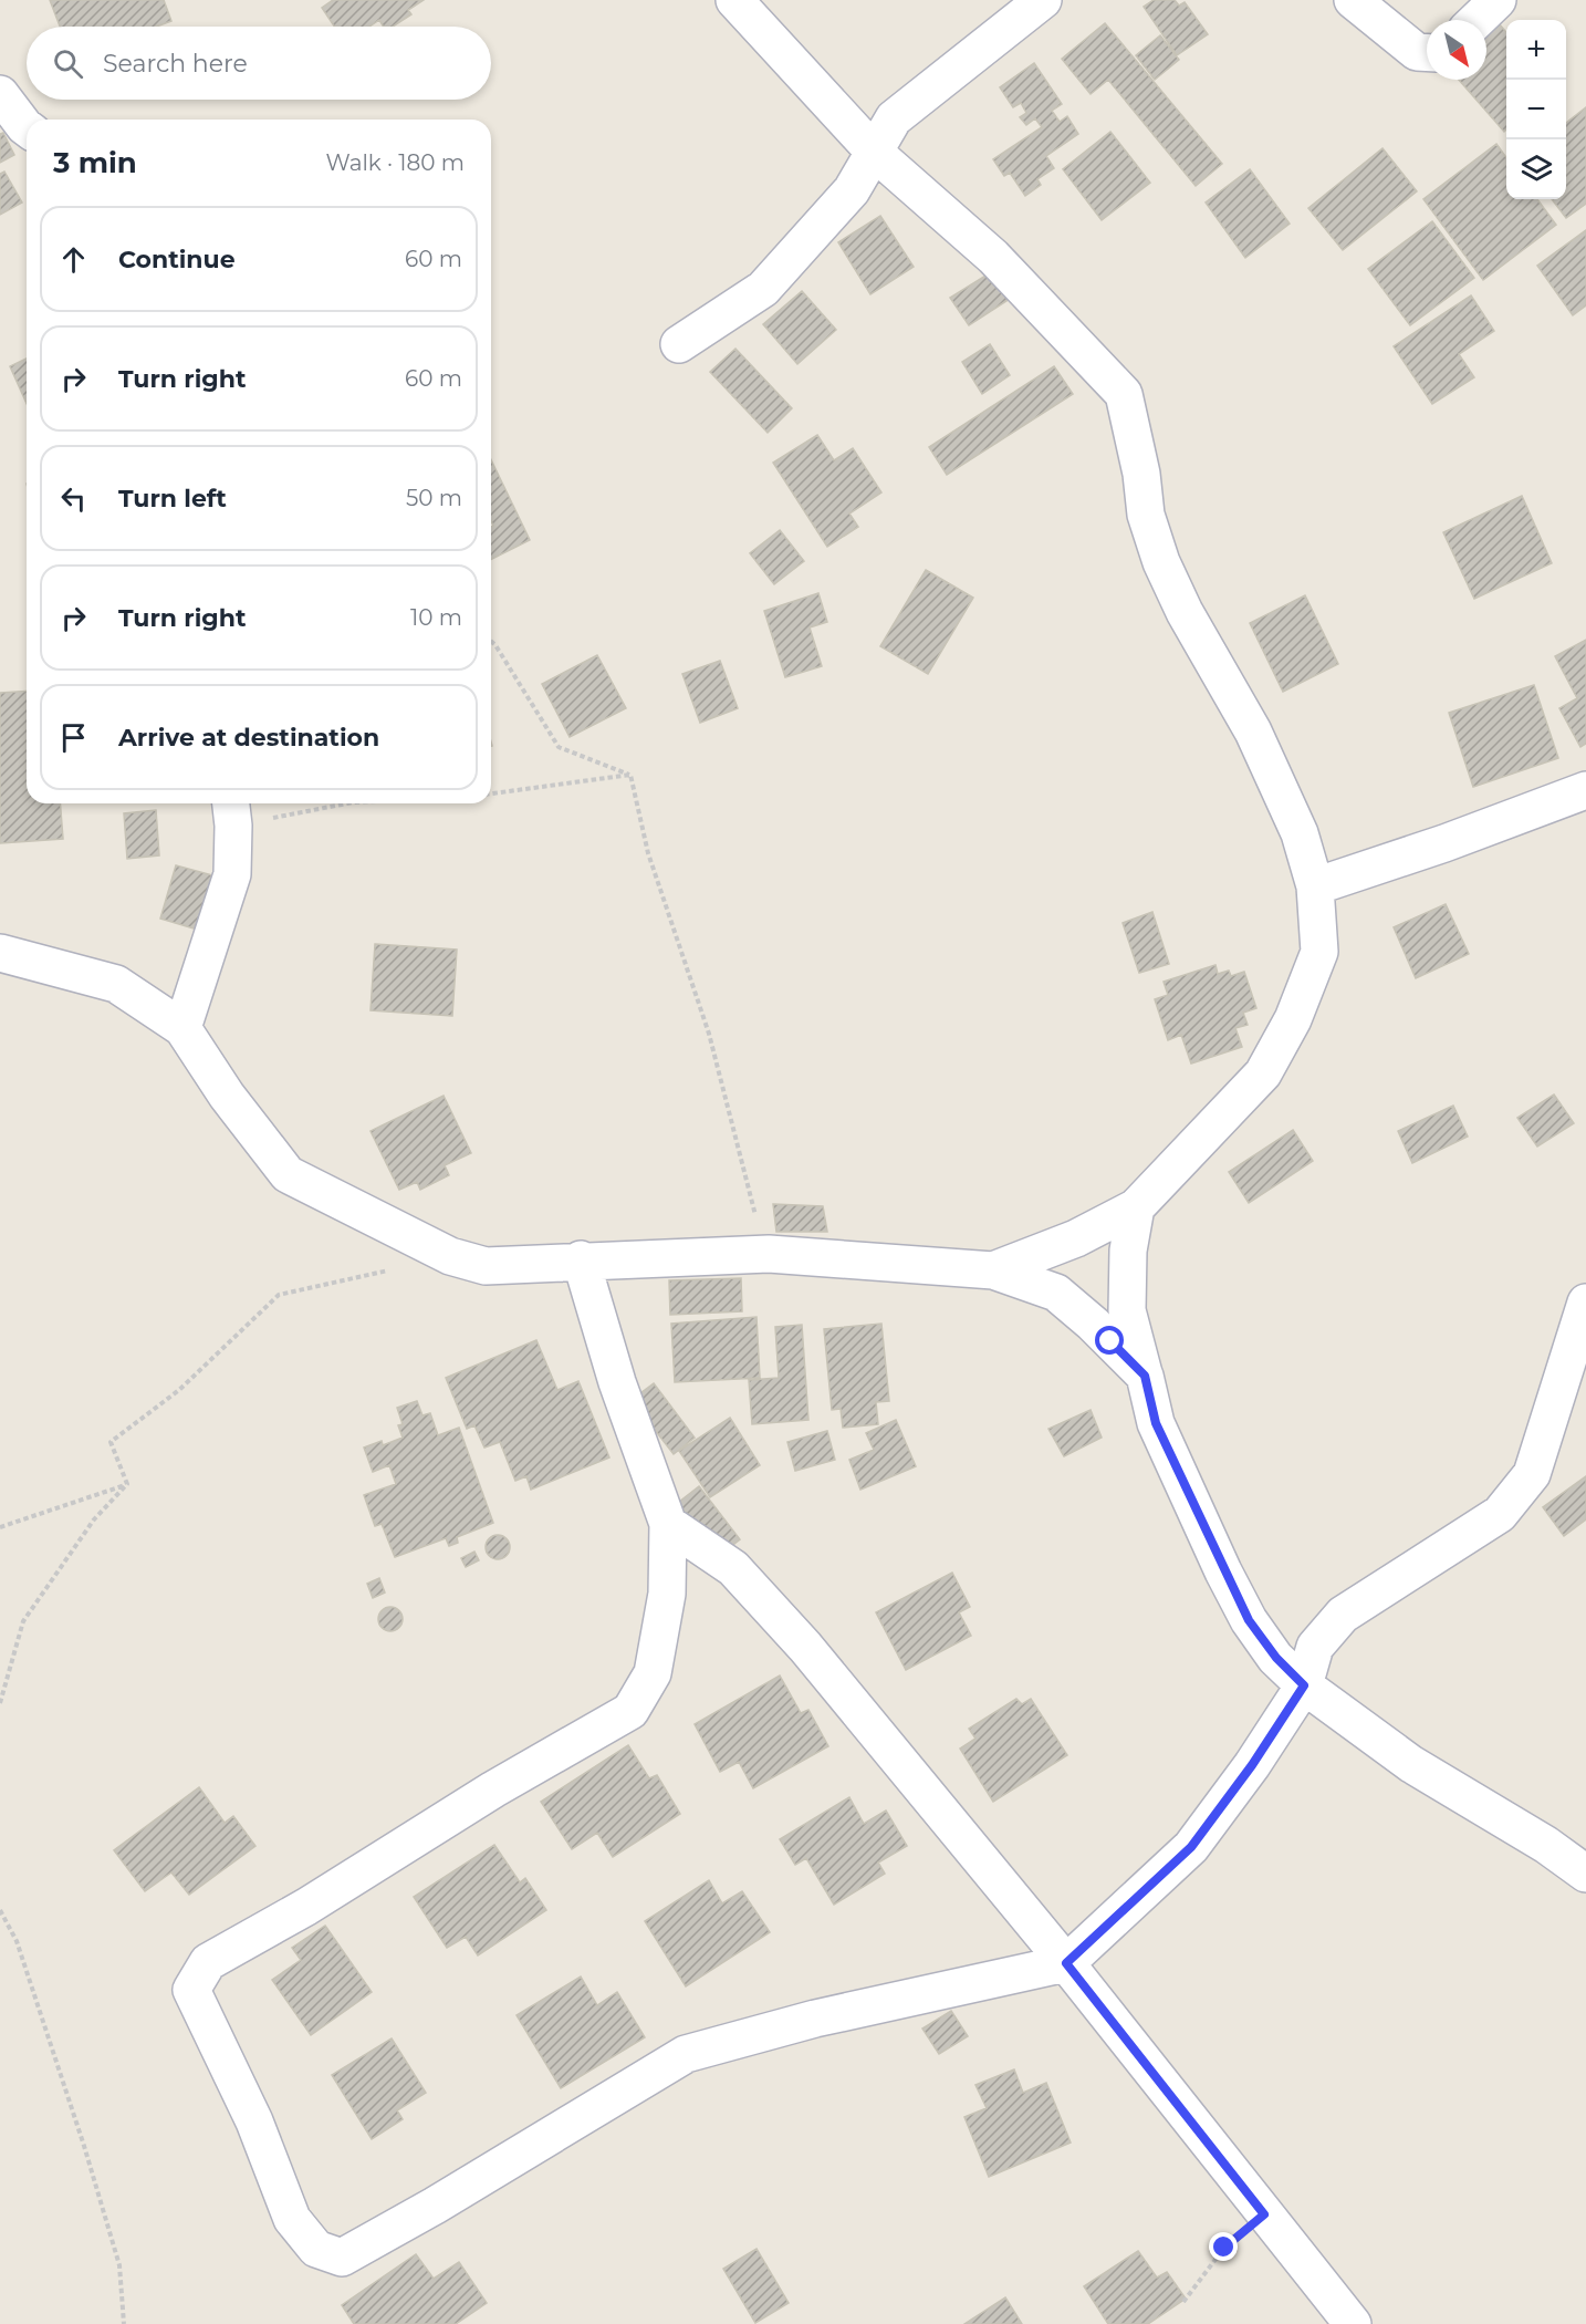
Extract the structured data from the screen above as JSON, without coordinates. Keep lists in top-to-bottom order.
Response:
{
  "north": "bottom right",
  "page": {
    "map_buttons": ["+", "−"],
    "search": "Search here",
    "heading": ["3 min", "Walk · 180 m"],
    "list": [
      ["Continue", "60 m"],
      ["Turn right", "60 m"],
      ["Turn left", "50 m"],
      ["Turn right", "10 m"],
      "Arrive at destination"
    ]
  }
}
